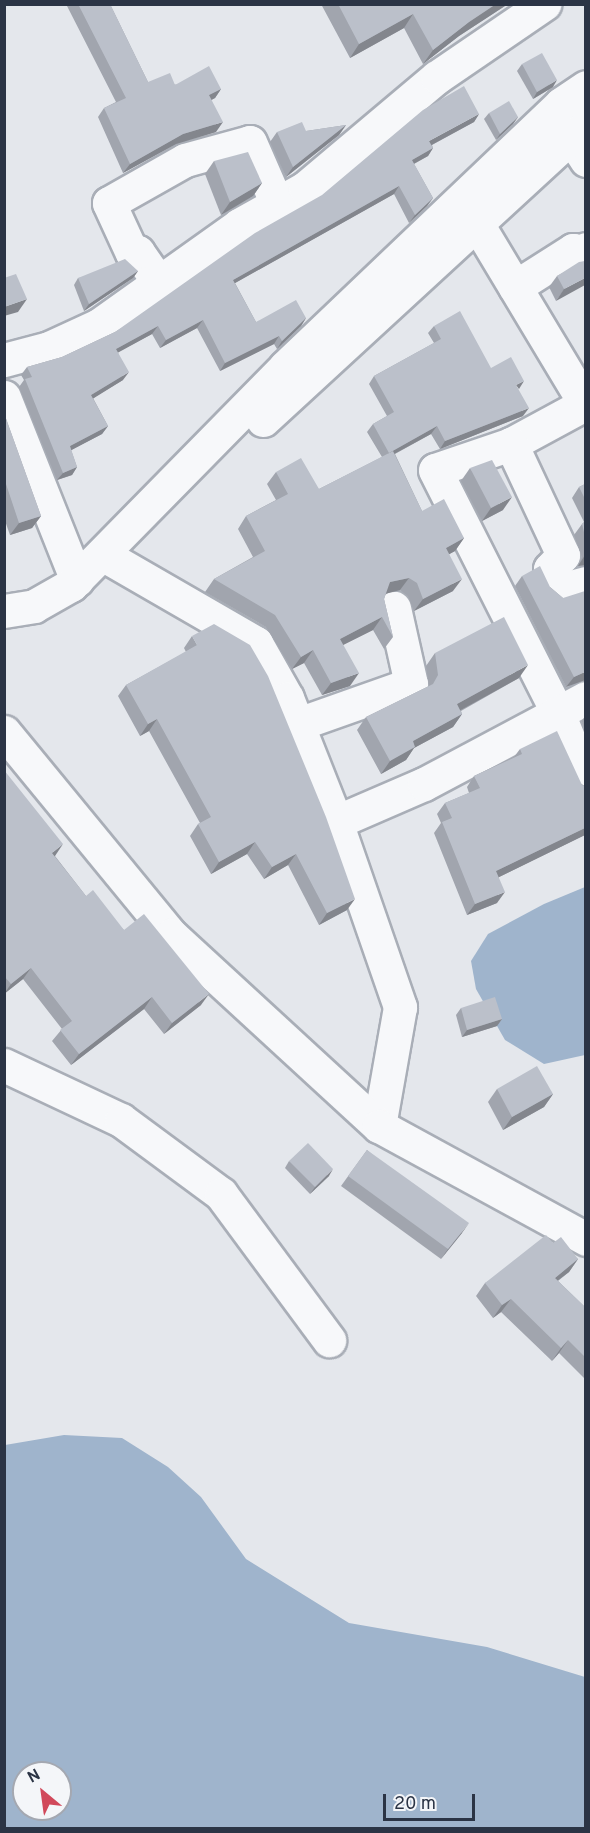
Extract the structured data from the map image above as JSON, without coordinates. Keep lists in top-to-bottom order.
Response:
{
  "scale_bar": "20 m",
  "north": "top left"
}
